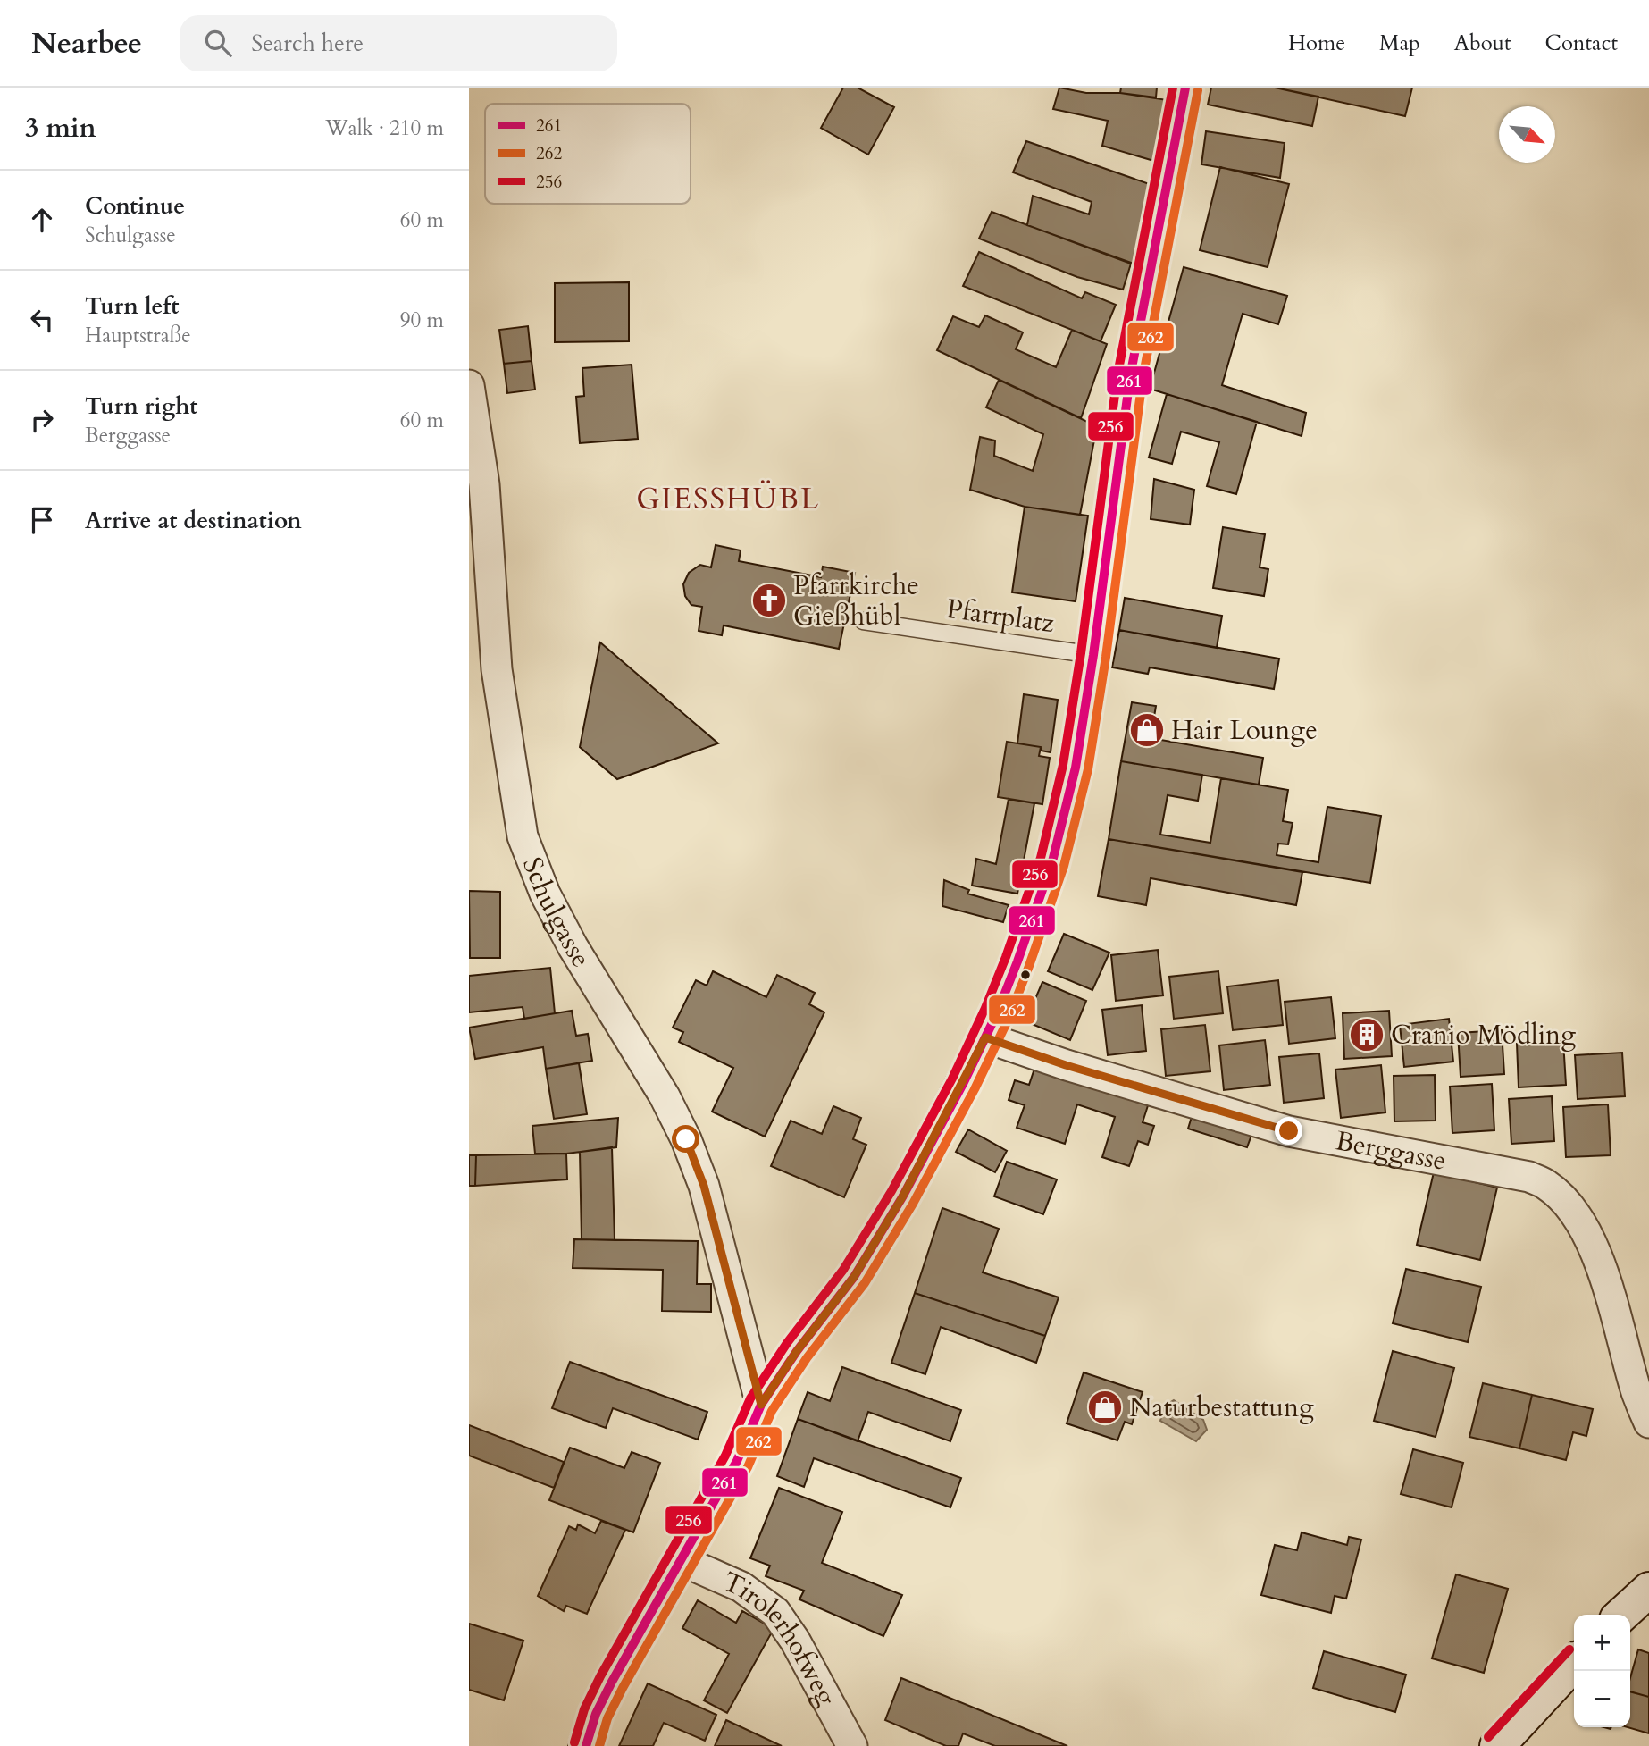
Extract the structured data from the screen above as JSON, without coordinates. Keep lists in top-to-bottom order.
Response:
{
  "streets": {
    "street": ["Schulgasse", "Berggasse", "Tirolerhofweg"],
    "lane": ["Pfarrplatz"]
  },
  "districts": ["GIESSHÜBL"],
  "places": {
    "church": ["Pfarrkirche Gießhübl"],
    "shop": ["Hair Lounge", "Naturbestattung"],
    "building": ["Cranio Mödling"]
  },
  "lines": ["transit line 261", "transit line 256", "transit line 262"],
  "legend": ["261", "262", "256"],
  "north": "bottom right",
  "page": {
    "header": "Nearbee",
    "search": "Search here",
    "nav": [
      "Home",
      "Map",
      "About",
      "Contact"
    ],
    "heading": ["3 min", "Walk · 210 m"],
    "list": [
      ["Continue", "Schulgasse", "60 m"],
      ["Turn left", "Hauptstraße", "90 m"],
      ["Turn right", "Berggasse", "60 m"],
      "Arrive at destination"
    ],
    "map_buttons": ["+", "−"]
  }
}
